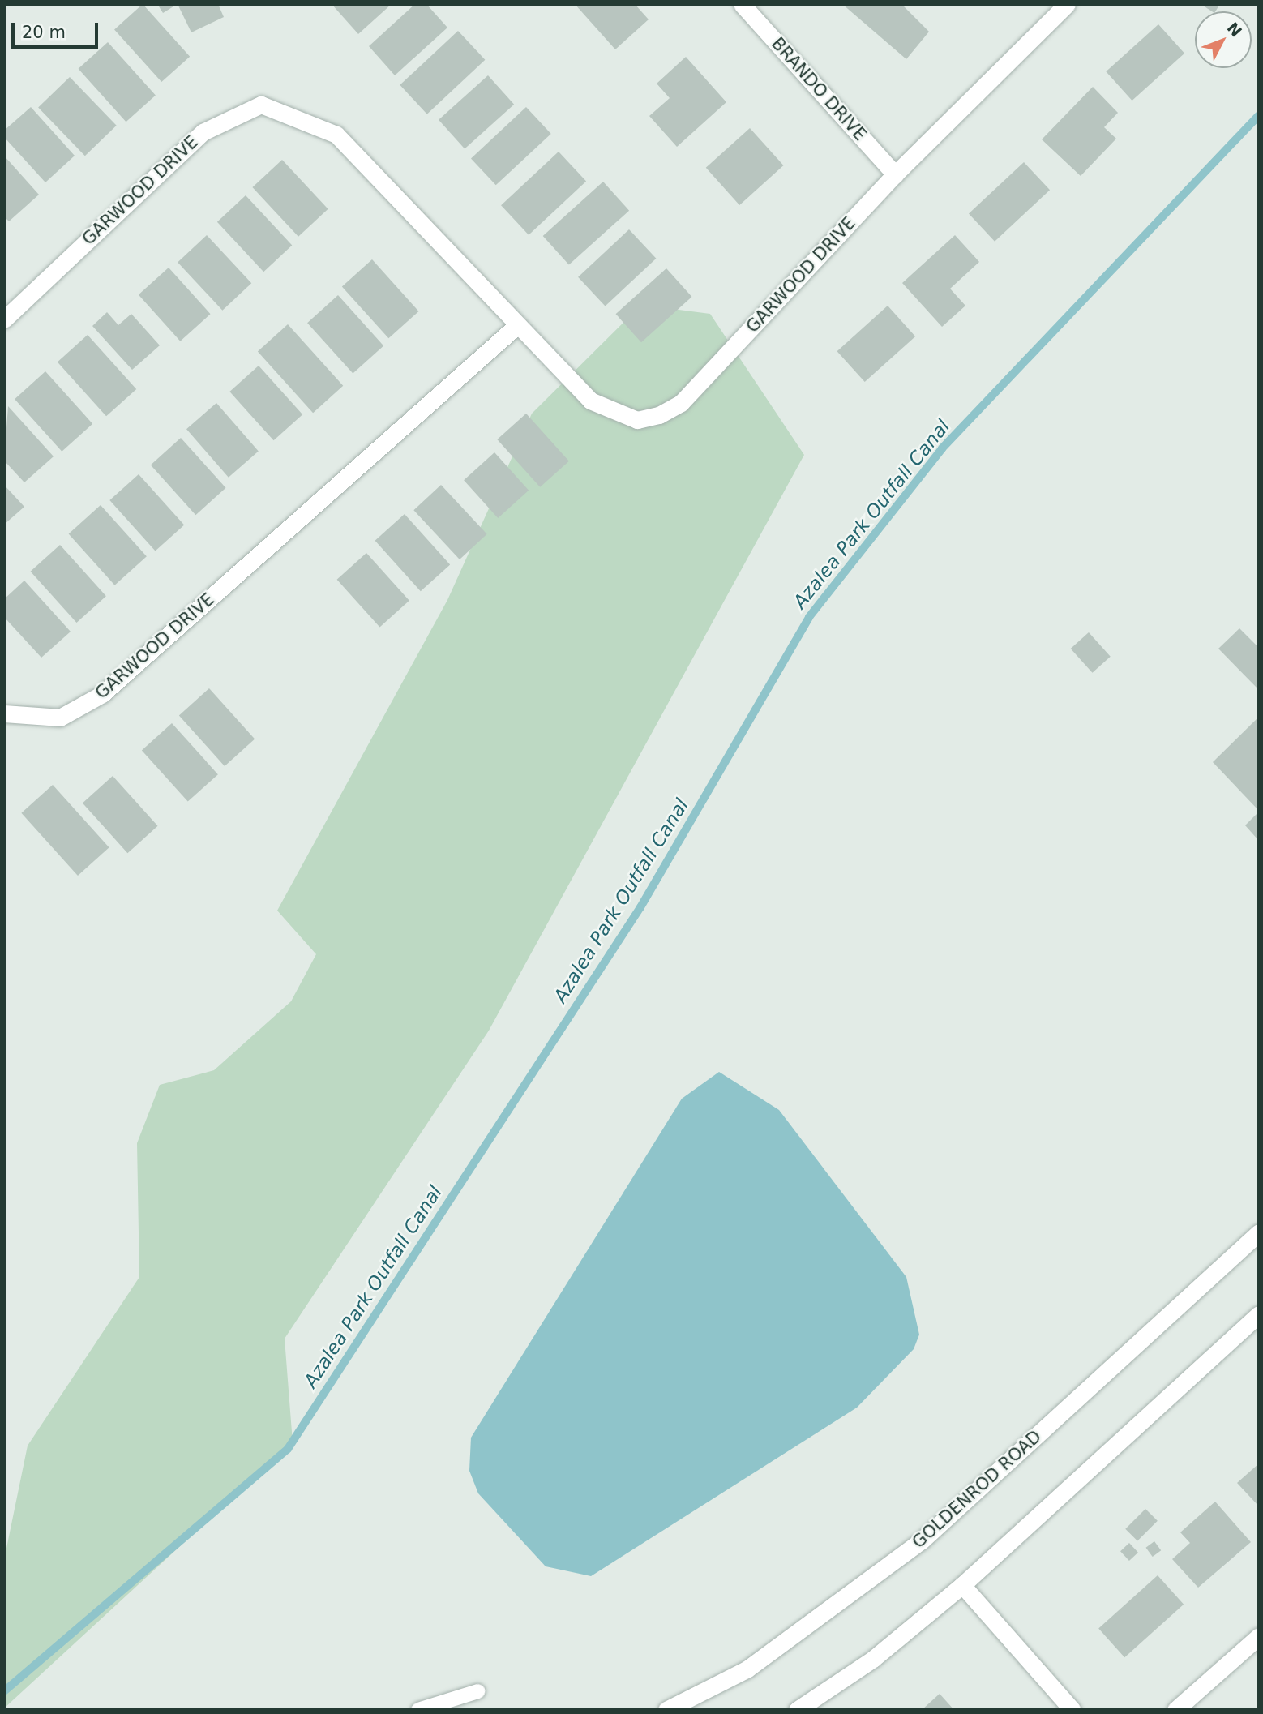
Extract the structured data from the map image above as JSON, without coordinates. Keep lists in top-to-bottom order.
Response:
{
  "streets": {
    "street": ["BRANDO DRIVE", "GARWOOD DRIVE", "GOLDENROD ROAD"]
  },
  "crossings": [
    ["BRANDO DRIVE", "GARWOOD DRIVE"]
  ],
  "water": ["Azalea Park Outfall Canal"],
  "scale_bar": "20 m",
  "north": "top right"
}
